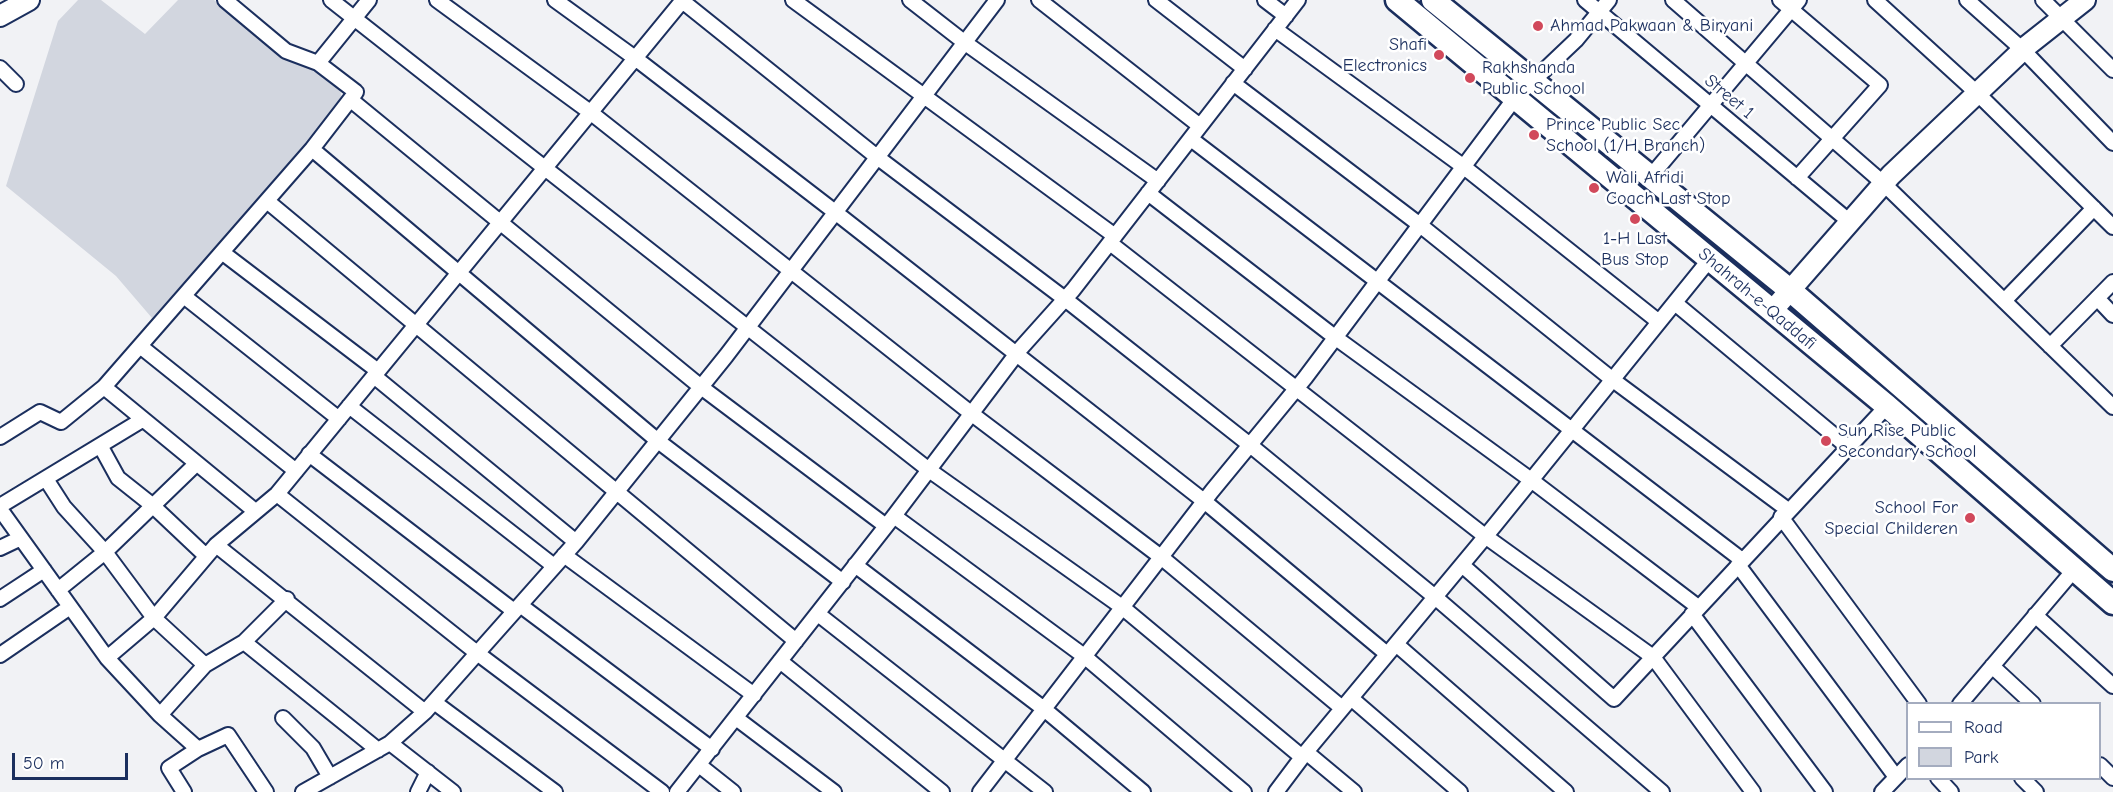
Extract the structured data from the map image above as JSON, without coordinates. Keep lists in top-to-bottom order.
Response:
{
  "streets": {
    "main road": ["Shahrah-e-Qaddafi"],
    "street": ["Street 1"]
  },
  "places": [
    "Ahmad Pakwaan & Biryani",
    "Shafi Electronics",
    "Rakhshanda Public School",
    "Prince Public Sec School (1/H Branch)",
    "Wali Afridi Coach Last Stop",
    "1-H Last Bus Stop",
    "Sun Rise Public Secondary School",
    "School For Special Childeren"
  ],
  "legend": ["Road", "Park"],
  "scale_bar": "50 m"
}
